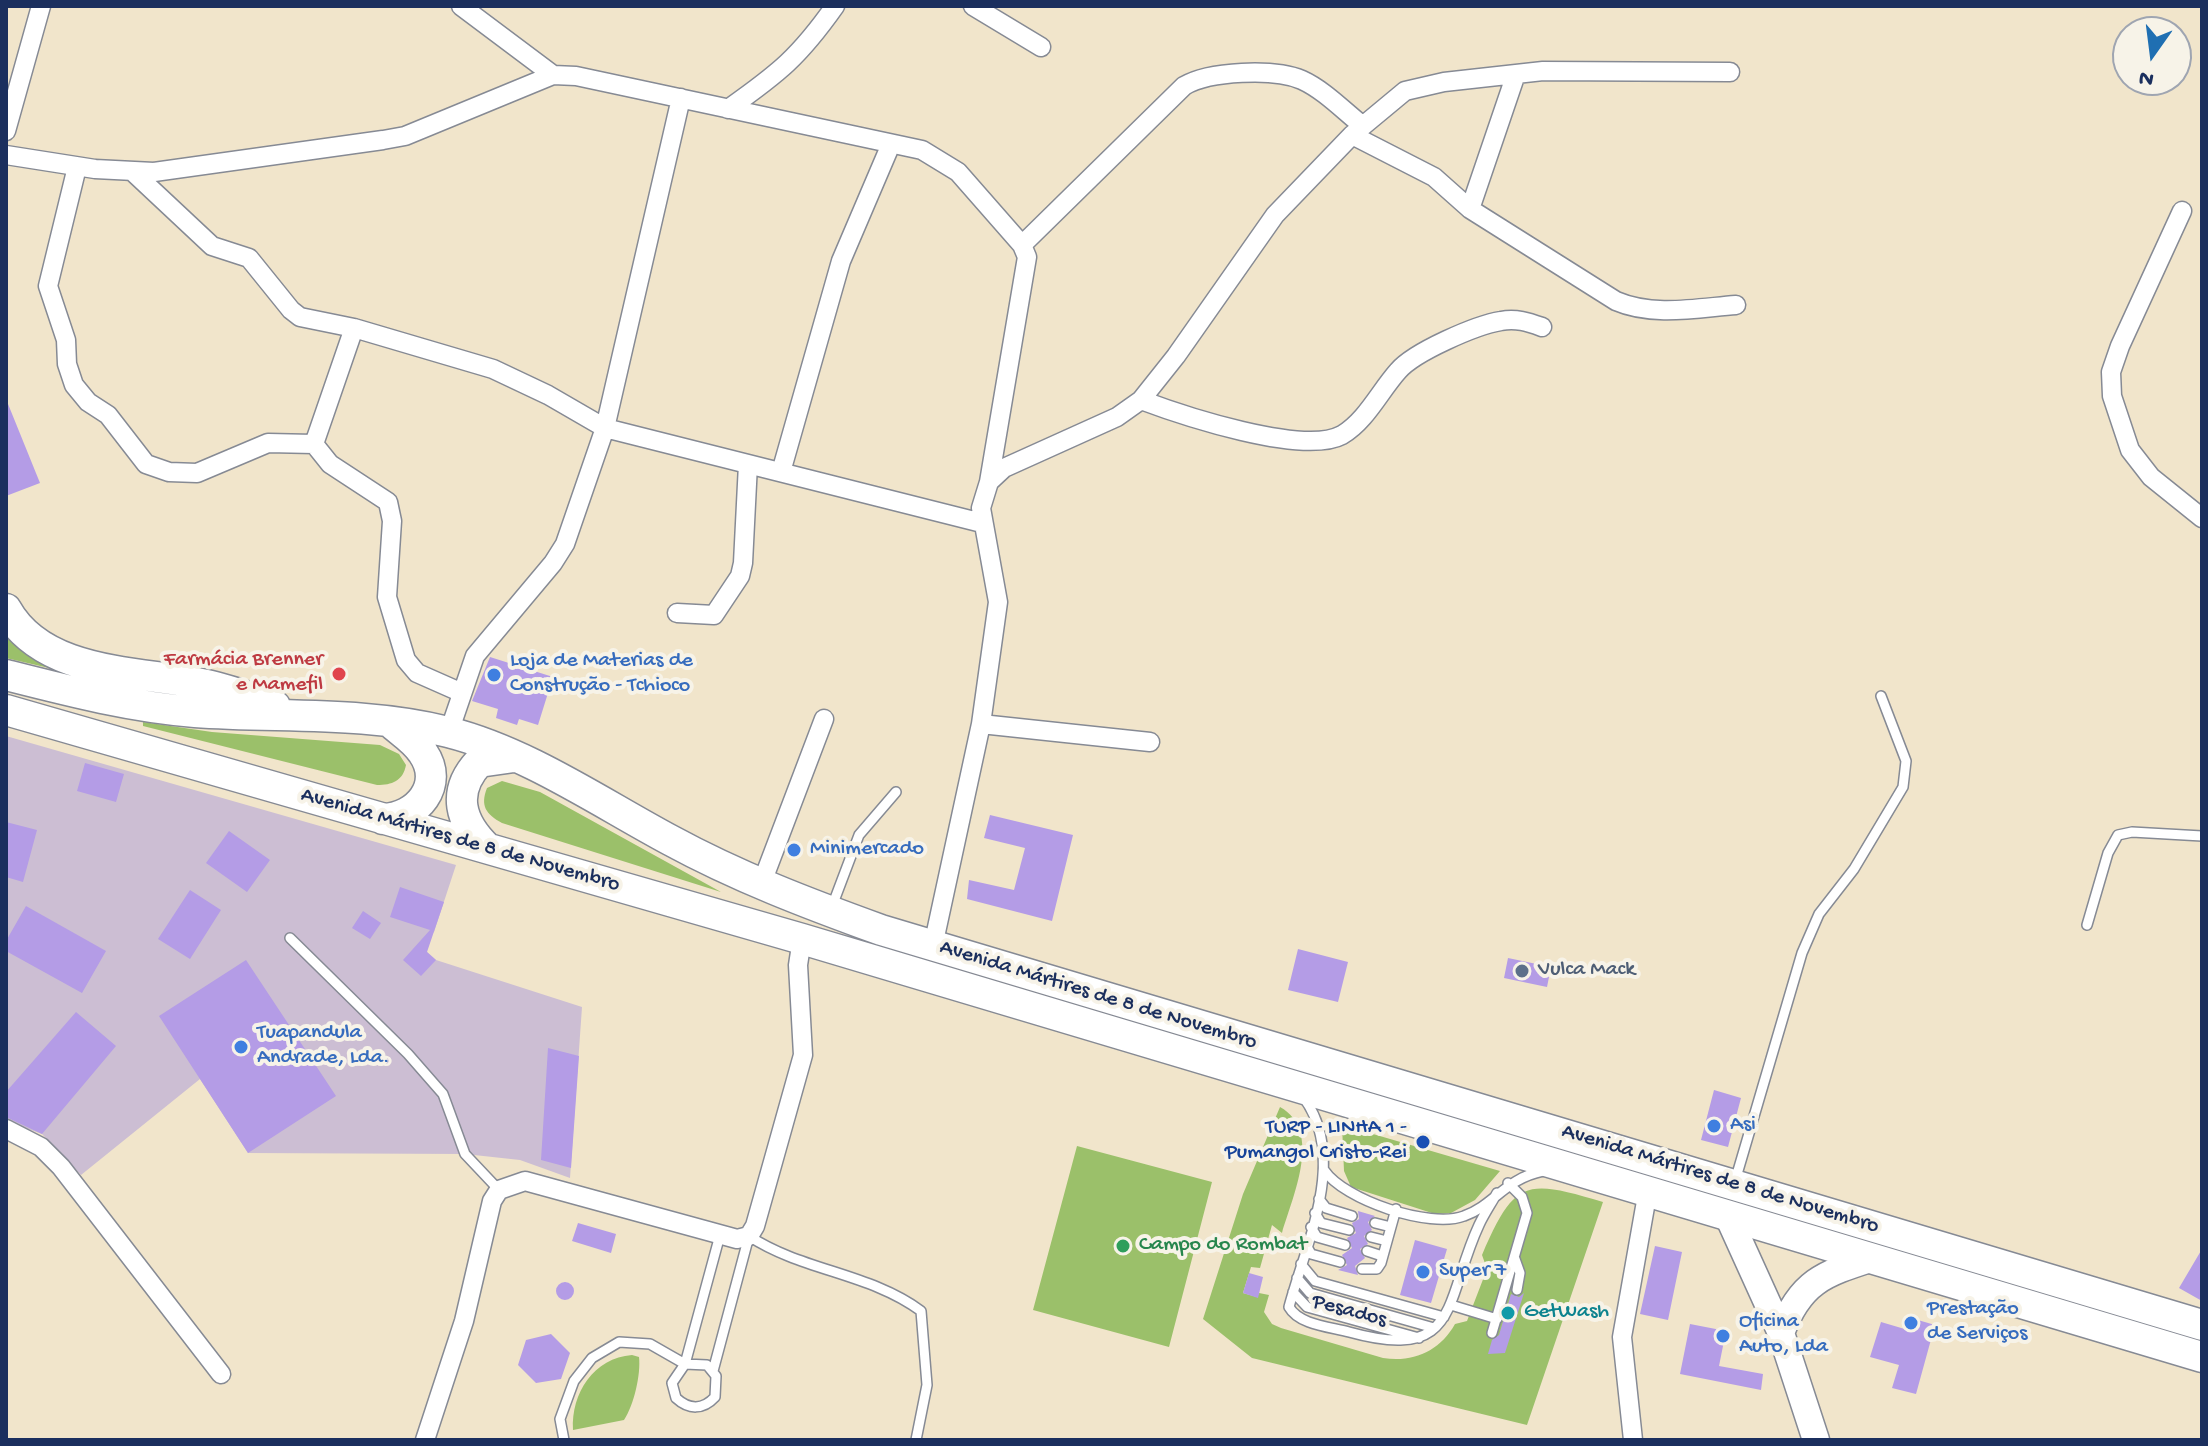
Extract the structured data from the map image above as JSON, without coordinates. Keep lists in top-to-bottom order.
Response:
{
  "streets": {
    "main road": ["Avenida Mártires de 8 de Novembro"],
    "lane": ["Pesados"]
  },
  "crossings": [
    ["Avenida Mártires de 8 de Novembro", "Pesados"]
  ],
  "places": [
    "Farmácia Brenner e Mamefil",
    "Loja de Materias de Construção - Tchioco",
    "Minimercado",
    "Vulca Mack",
    "Tuapandula Andrade, Lda.",
    "Asi",
    "TURP - LINHA 1 - Pumangol Cristo-Rei",
    "Campo do Rombat",
    "Super 7",
    "GetWash",
    "Prestação de Serviços",
    "Oficina Auto, Lda"
  ],
  "north": "bottom"
}
